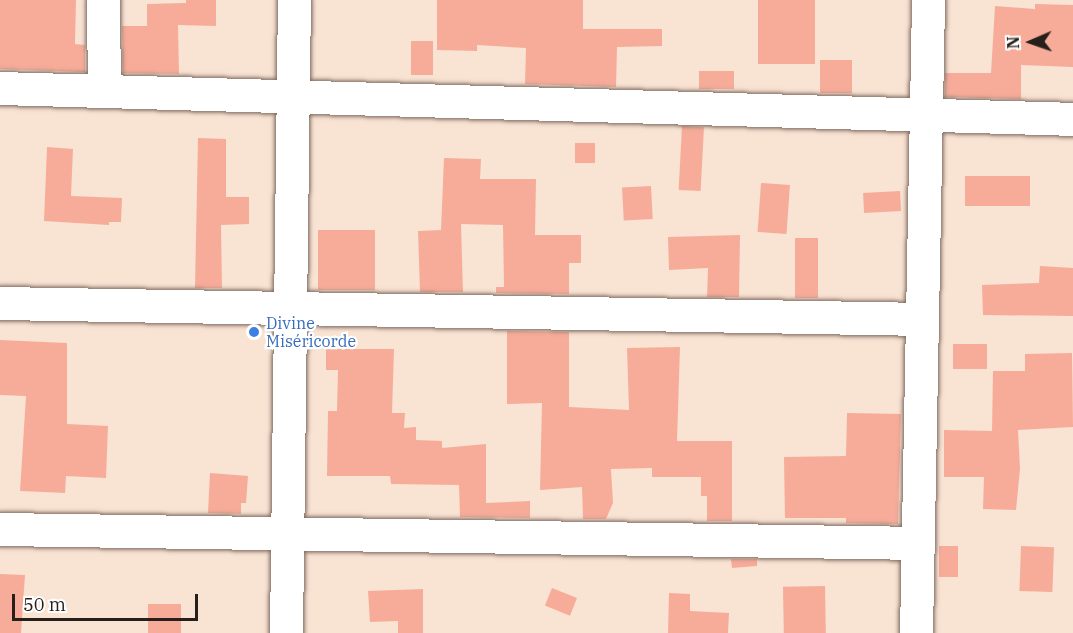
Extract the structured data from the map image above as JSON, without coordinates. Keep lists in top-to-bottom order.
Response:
{
  "places": ["Divine Miséricorde"],
  "scale_bar": "50 m",
  "north": "left"
}
